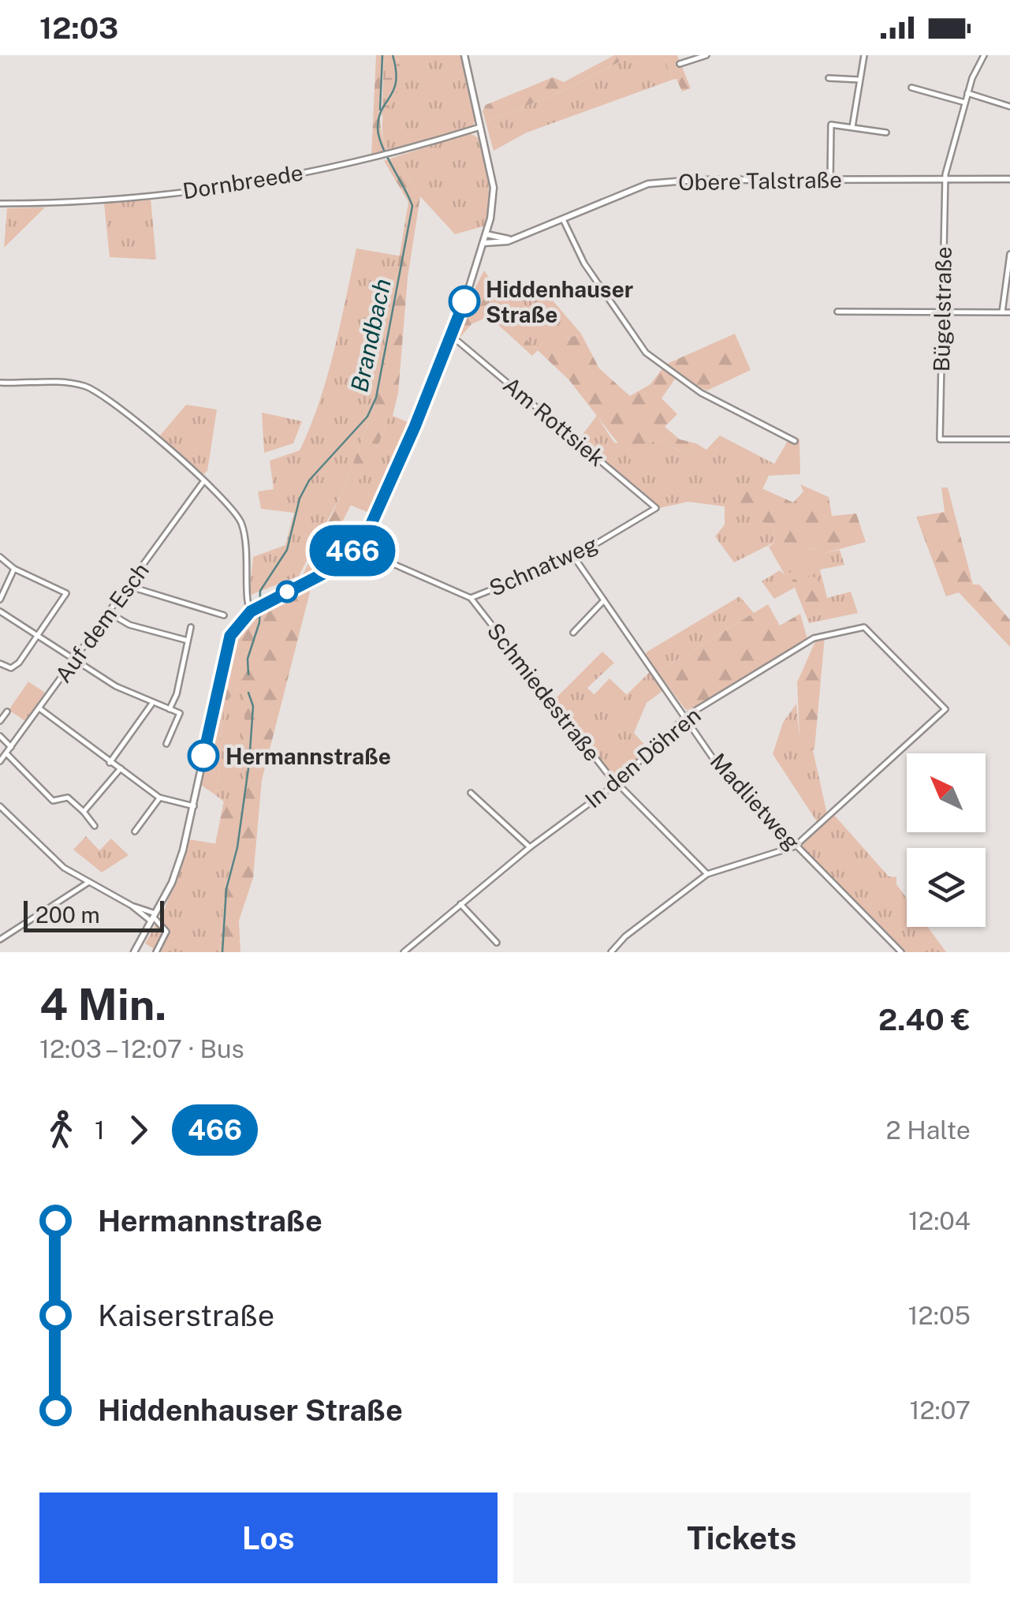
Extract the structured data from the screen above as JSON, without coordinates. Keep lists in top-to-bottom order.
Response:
{
  "streets": {
    "main road": ["Obere Talstraße"],
    "street": [
      "Dornbreede",
      "Bügelstraße",
      "Am Rottsiek",
      "Schnatweg",
      "Auf dem Esch",
      "Schmiedestraße",
      "In den Döhren",
      "Madlietweg"
    ]
  },
  "crossings": [
    ["Obere Talstraße", "Bügelstraße"],
    ["Am Rottsiek", "Schnatweg"],
    ["Schnatweg", "Schmiedestraße"],
    ["Schnatweg", "Madlietweg"],
    ["Schmiedestraße", "In den Döhren"],
    ["In den Döhren", "Madlietweg"]
  ],
  "water": ["Brandbach"],
  "places": ["Hiddenhauser Straße", "Hermannstraße"],
  "lines": ["bus line 466"],
  "scale_bar": "200 m",
  "north": "top left",
  "page": {
    "status": "12:03",
    "on_map": "466",
    "scale": "200 m",
    "heading": ["4 Min.", "12:03 – 12:07 · Bus", "2.40 €"],
    "legs": ["1", "466", "2 Halte"],
    "list": [
      {
        "name": "Hermannstraße",
        "value": "12:04"
      },
      {
        "name": "Kaiserstraße",
        "value": "12:05"
      },
      {
        "name": "Hiddenhauser Straße",
        "value": "12:07"
      }
    ],
    "buttons": ["Los", "Tickets"]
  }
}
